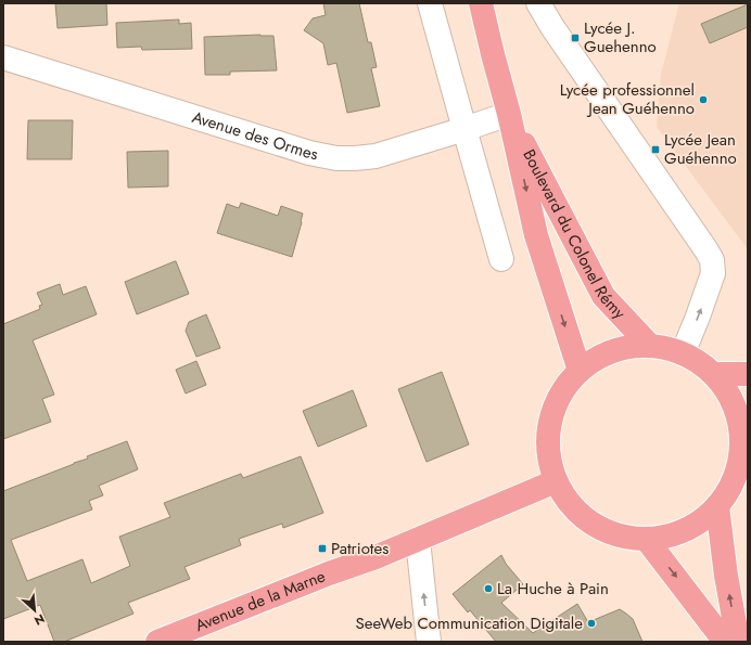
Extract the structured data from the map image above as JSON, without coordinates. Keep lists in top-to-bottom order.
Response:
{
  "streets": {
    "main road": ["Boulevard du Colonel Rémy", "Avenue de la Marne"],
    "street": ["Avenue des Ormes"]
  },
  "crossings": [
    ["Avenue des Ormes", "Boulevard du Colonel Rémy"]
  ],
  "places": {
    "transit": ["Lycée J. Guehenno", "Lycée Jean Guéhenno", "Patriotes"],
    "other": ["Lycée professionnel Jean Guéhenno", "La Huche à Pain", "SeeWeb Communication Digitale"]
  },
  "north": "bottom right"
}
